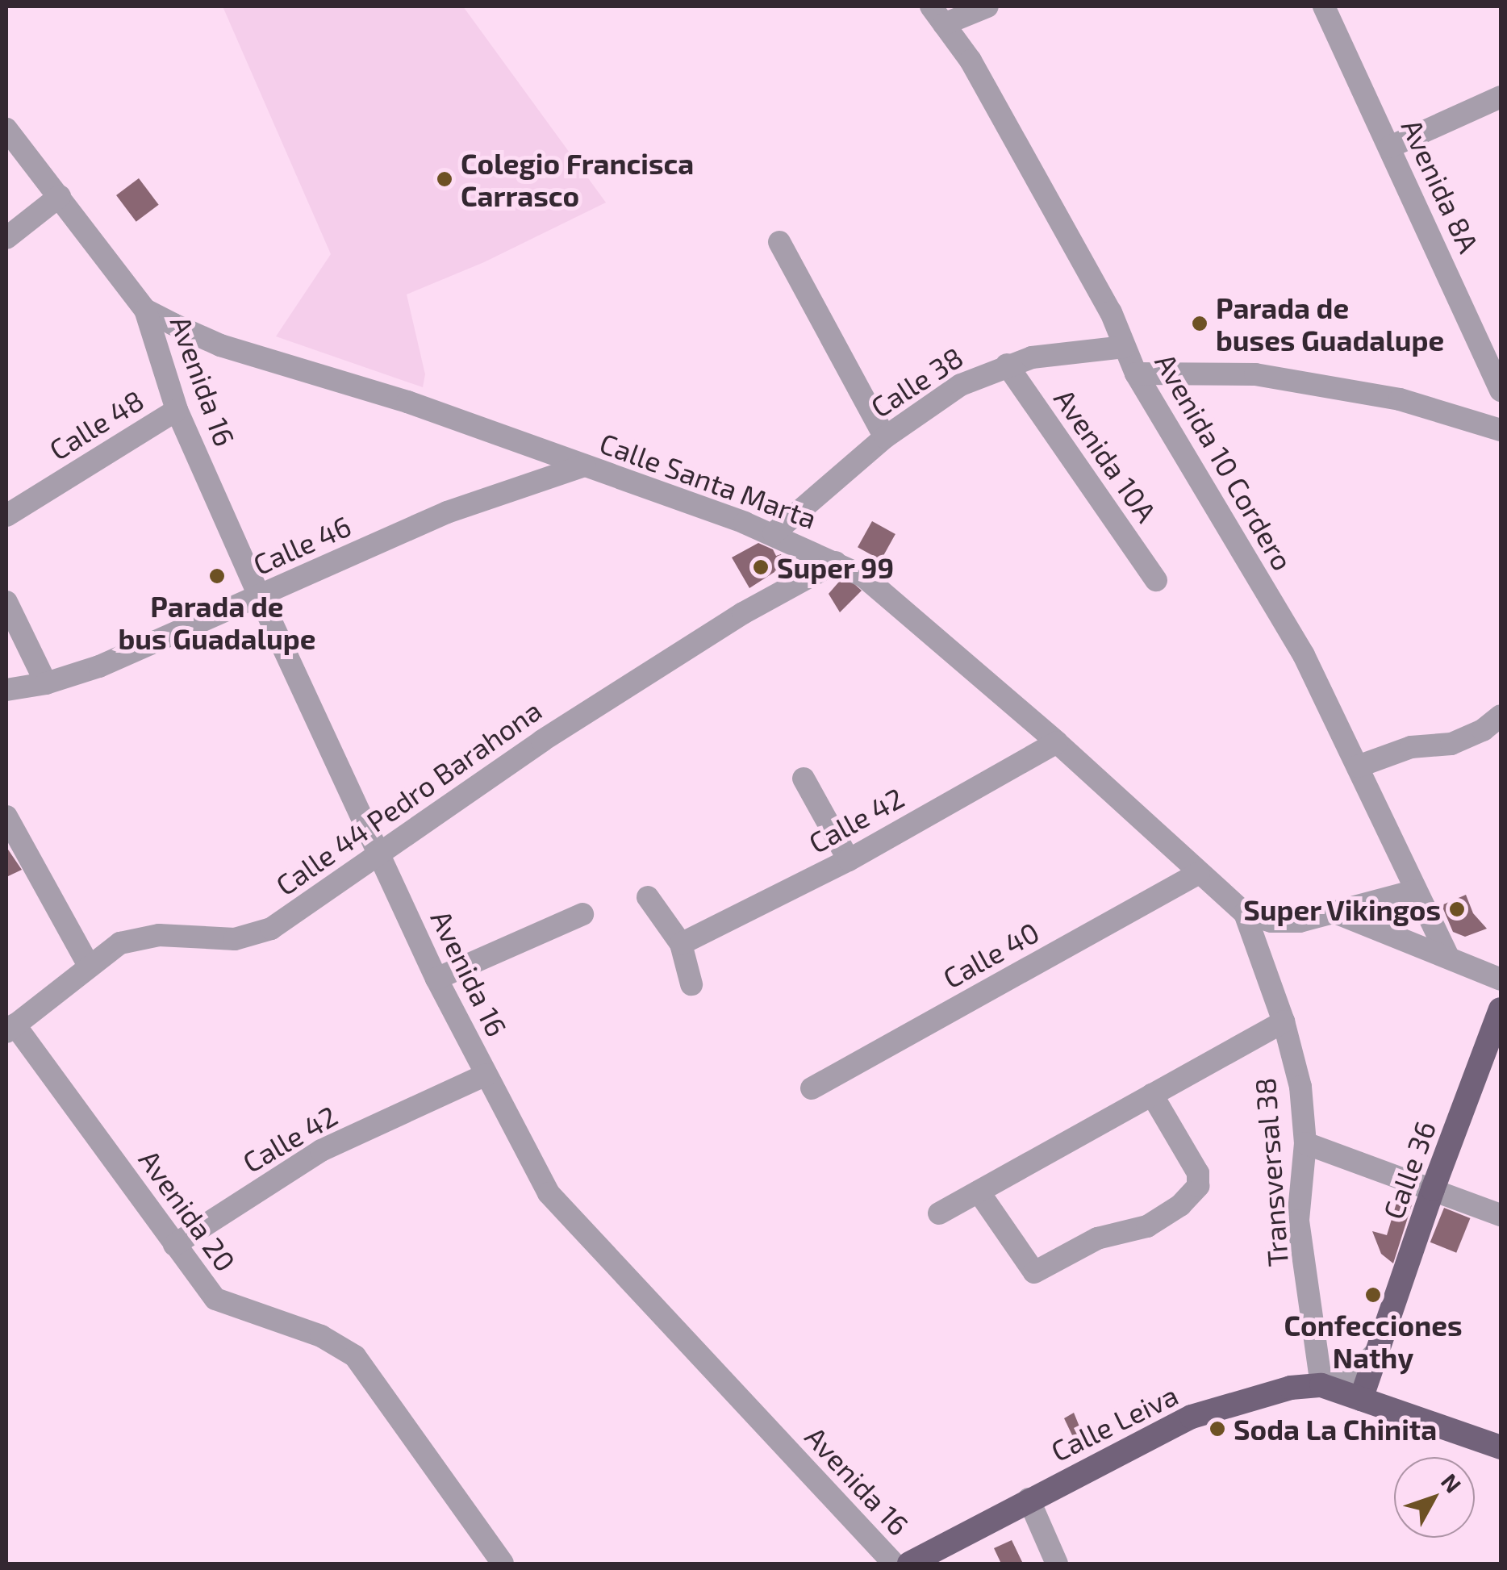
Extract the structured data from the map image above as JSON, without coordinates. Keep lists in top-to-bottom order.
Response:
{
  "streets": {
    "main road": ["Calle 36", "Calle Leiva"],
    "street": [
      "Avenida 8A",
      "Avenida 16",
      "Calle 38",
      "Calle 48",
      "Avenida 10A",
      "Avenida 10 Cordero",
      "Calle Santa Marta",
      "Calle 46",
      "Calle 44 Pedro Barahona",
      "Calle 42",
      "Calle 40",
      "Transversal 38",
      "Avenida 20"
    ]
  },
  "crossings": [
    ["Avenida 16", "Calle 48"],
    ["Avenida 16", "Calle Santa Marta"],
    ["Avenida 16", "Calle 46"],
    ["Avenida 16", "Calle 44 Pedro Barahona"],
    ["Avenida 16", "Calle 42"],
    ["Calle 38", "Avenida 10A"],
    ["Calle 38", "Avenida 10 Cordero"],
    ["Calle 38", "Calle Santa Marta"],
    ["Avenida 10 Cordero", "Calle Santa Marta"],
    ["Calle Santa Marta", "Calle 46"],
    ["Calle Santa Marta", "Calle 44 Pedro Barahona"],
    ["Calle Santa Marta", "Calle 42"],
    ["Calle Santa Marta", "Calle 40"],
    ["Calle Santa Marta", "Transversal 38"],
    ["Calle 44 Pedro Barahona", "Avenida 20"],
    ["Calle 42", "Avenida 20"],
    ["Calle 36", "Calle Leiva"],
    ["Transversal 38", "Calle Leiva"]
  ],
  "places": [
    "Colegio Francisca Carrasco",
    "Parada de buses Guadalupe",
    "Super 99",
    "Parada de bus Guadalupe",
    "Super Vikingos",
    "Confecciones Nathy",
    "Soda La Chinita"
  ],
  "north": "top right"
}
